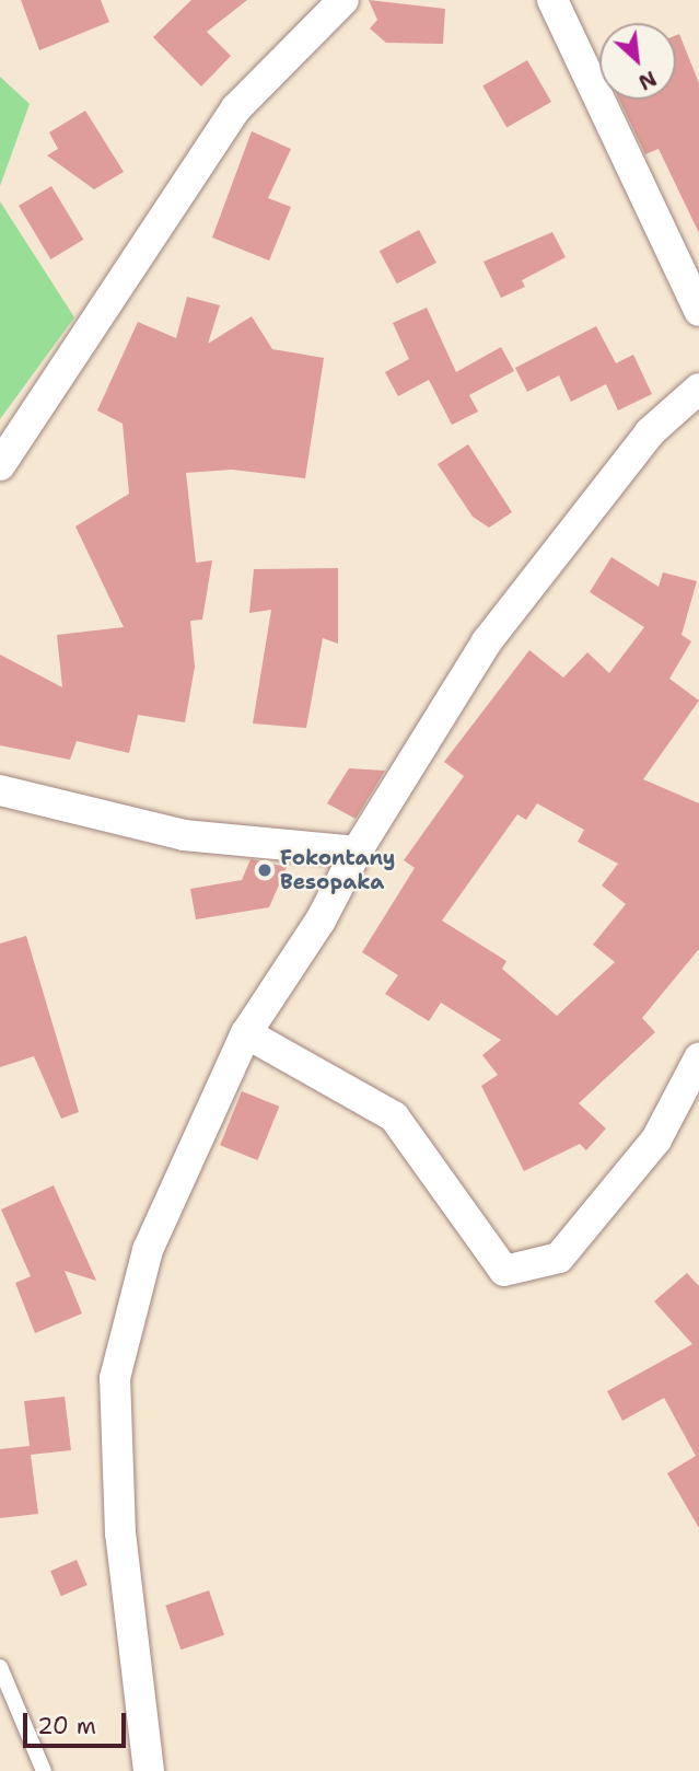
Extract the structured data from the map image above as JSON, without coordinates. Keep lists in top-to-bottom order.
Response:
{
  "places": ["Fokontany Besopaka"],
  "scale_bar": "20 m",
  "north": "bottom right"
}
